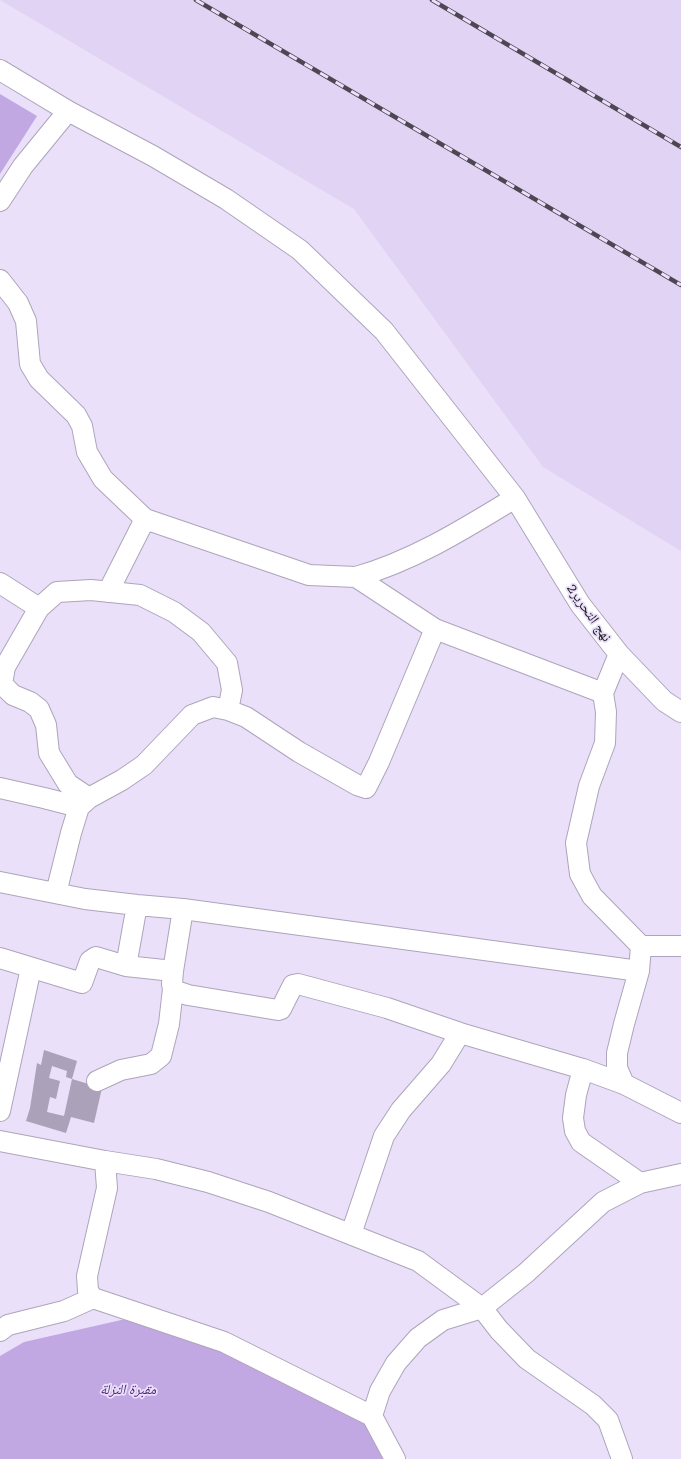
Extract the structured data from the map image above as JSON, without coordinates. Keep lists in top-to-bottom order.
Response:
{
  "streets": {
    "street": ["نهج التحرير2"]
  },
  "parks": ["مقبرة النزلة"]
}
